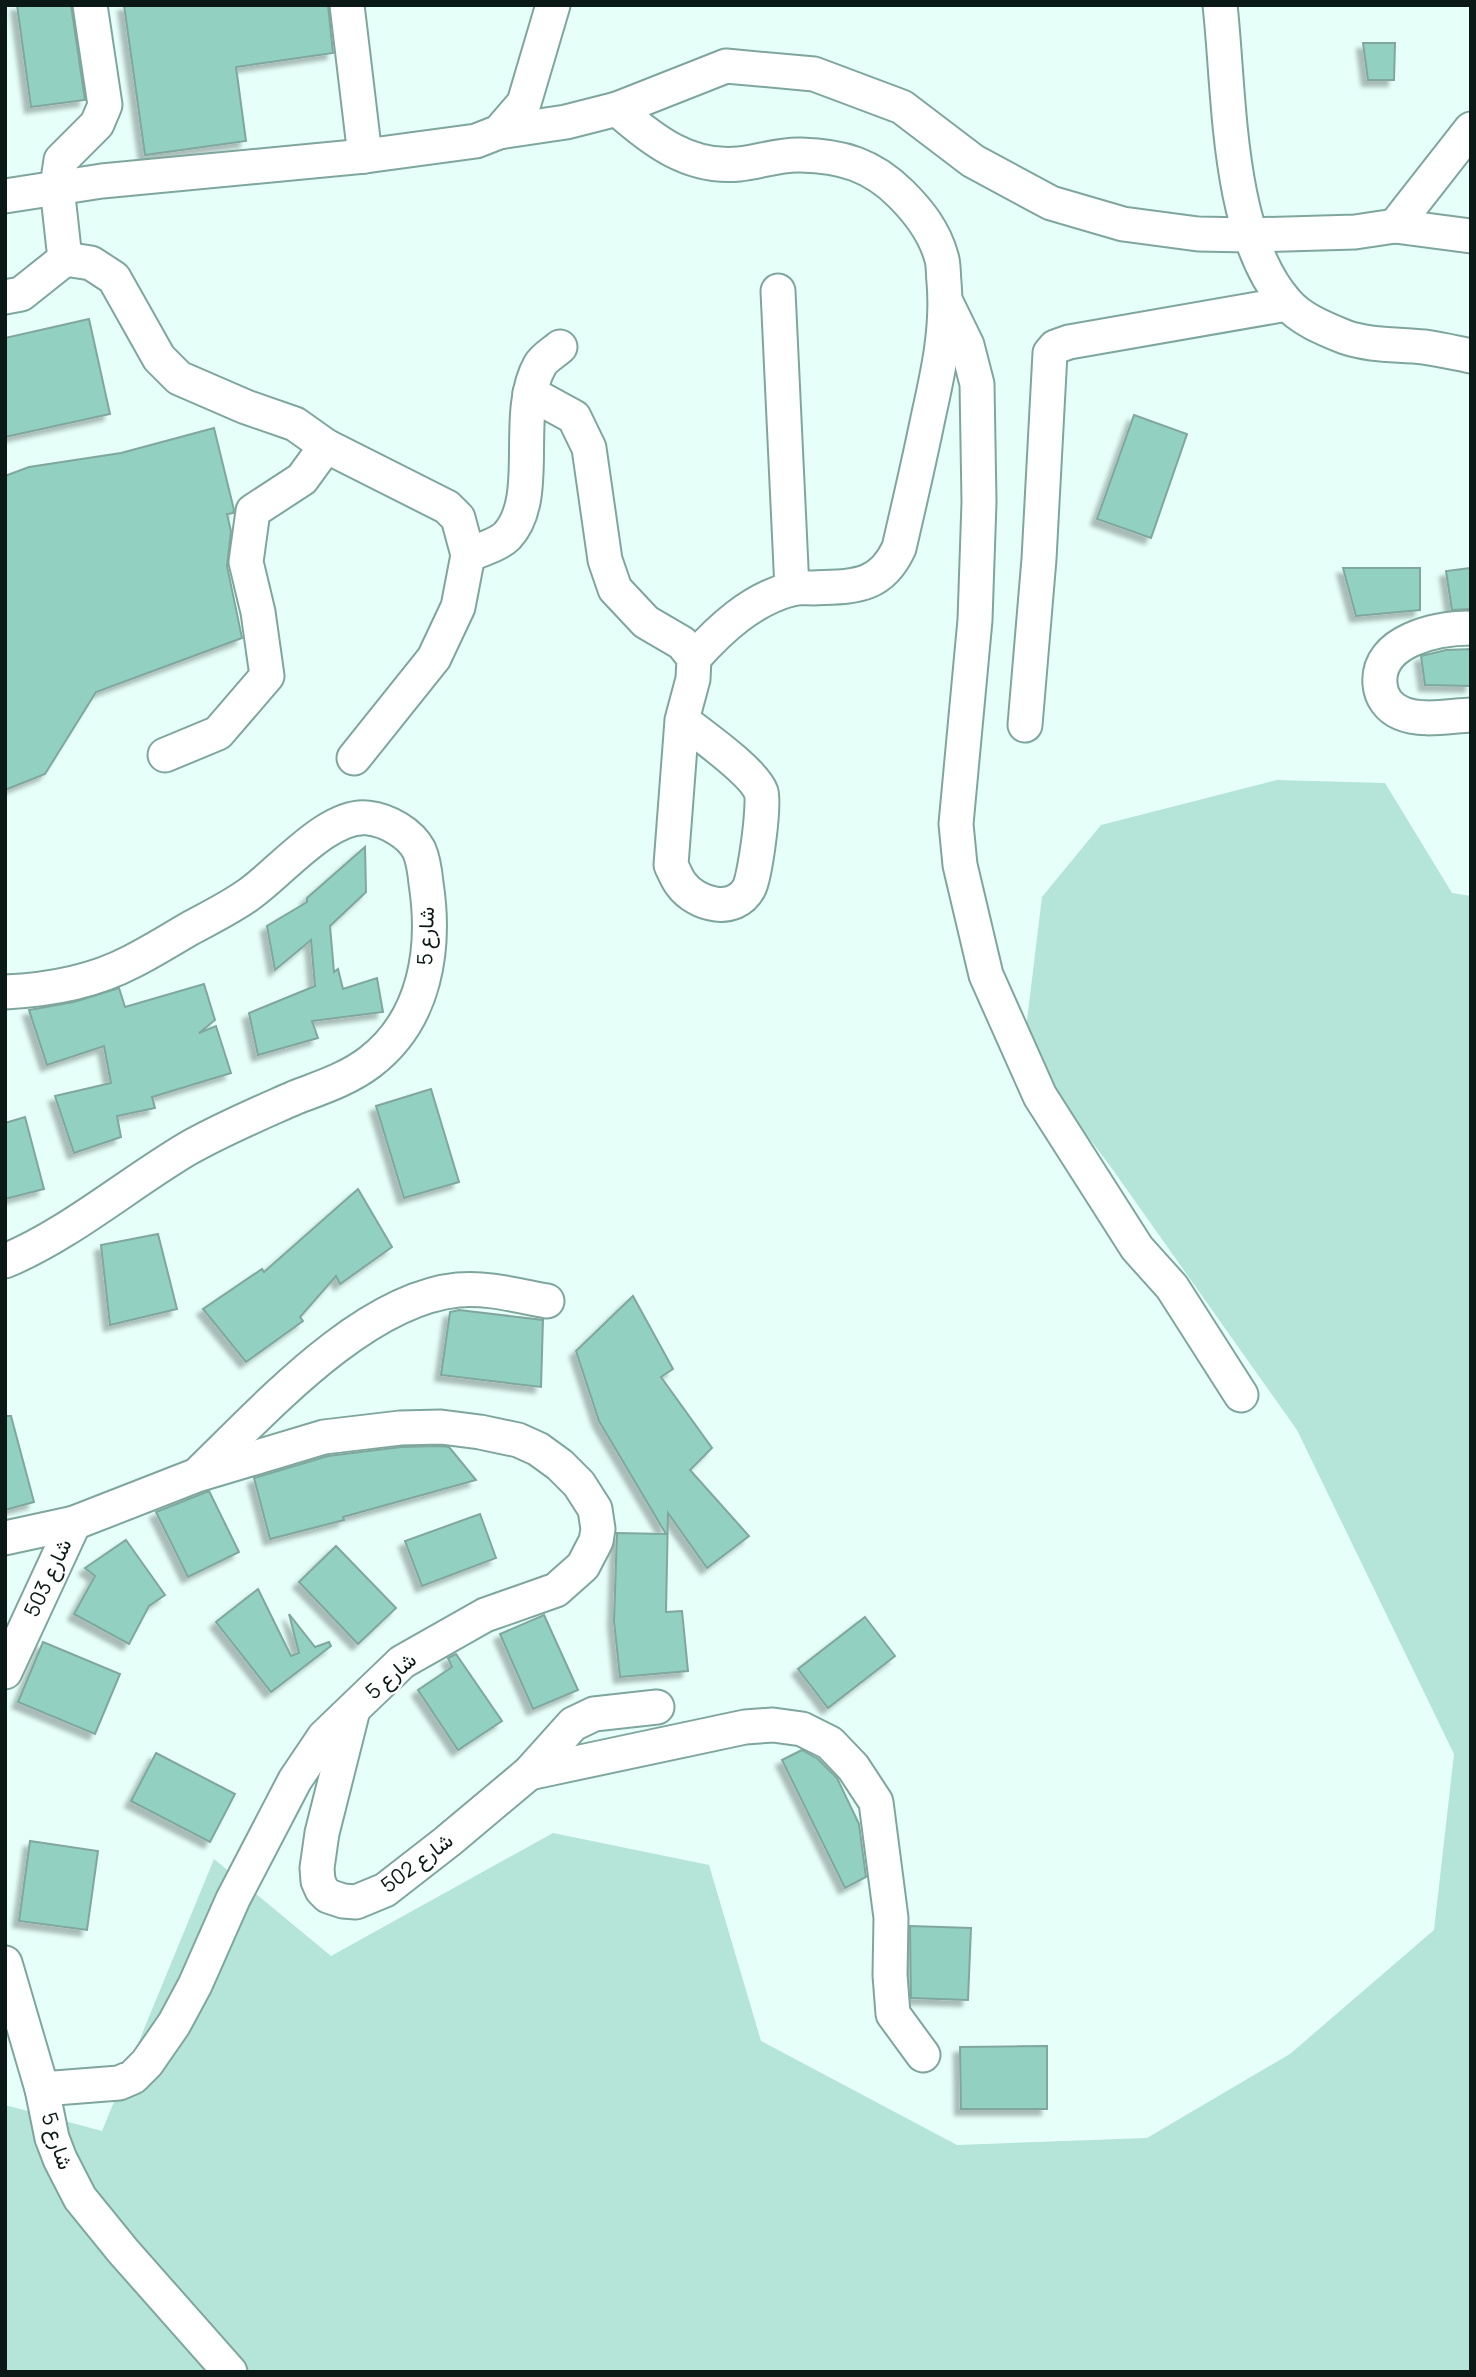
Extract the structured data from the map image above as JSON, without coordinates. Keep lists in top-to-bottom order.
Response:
{
  "streets": {
    "street": ["شارع 5", "شارع 503", "شارع 502"]
  },
  "crossings": [
    ["شارع 5", "شارع 503"],
    ["شارع 5", "شارع 502"]
  ]
}
